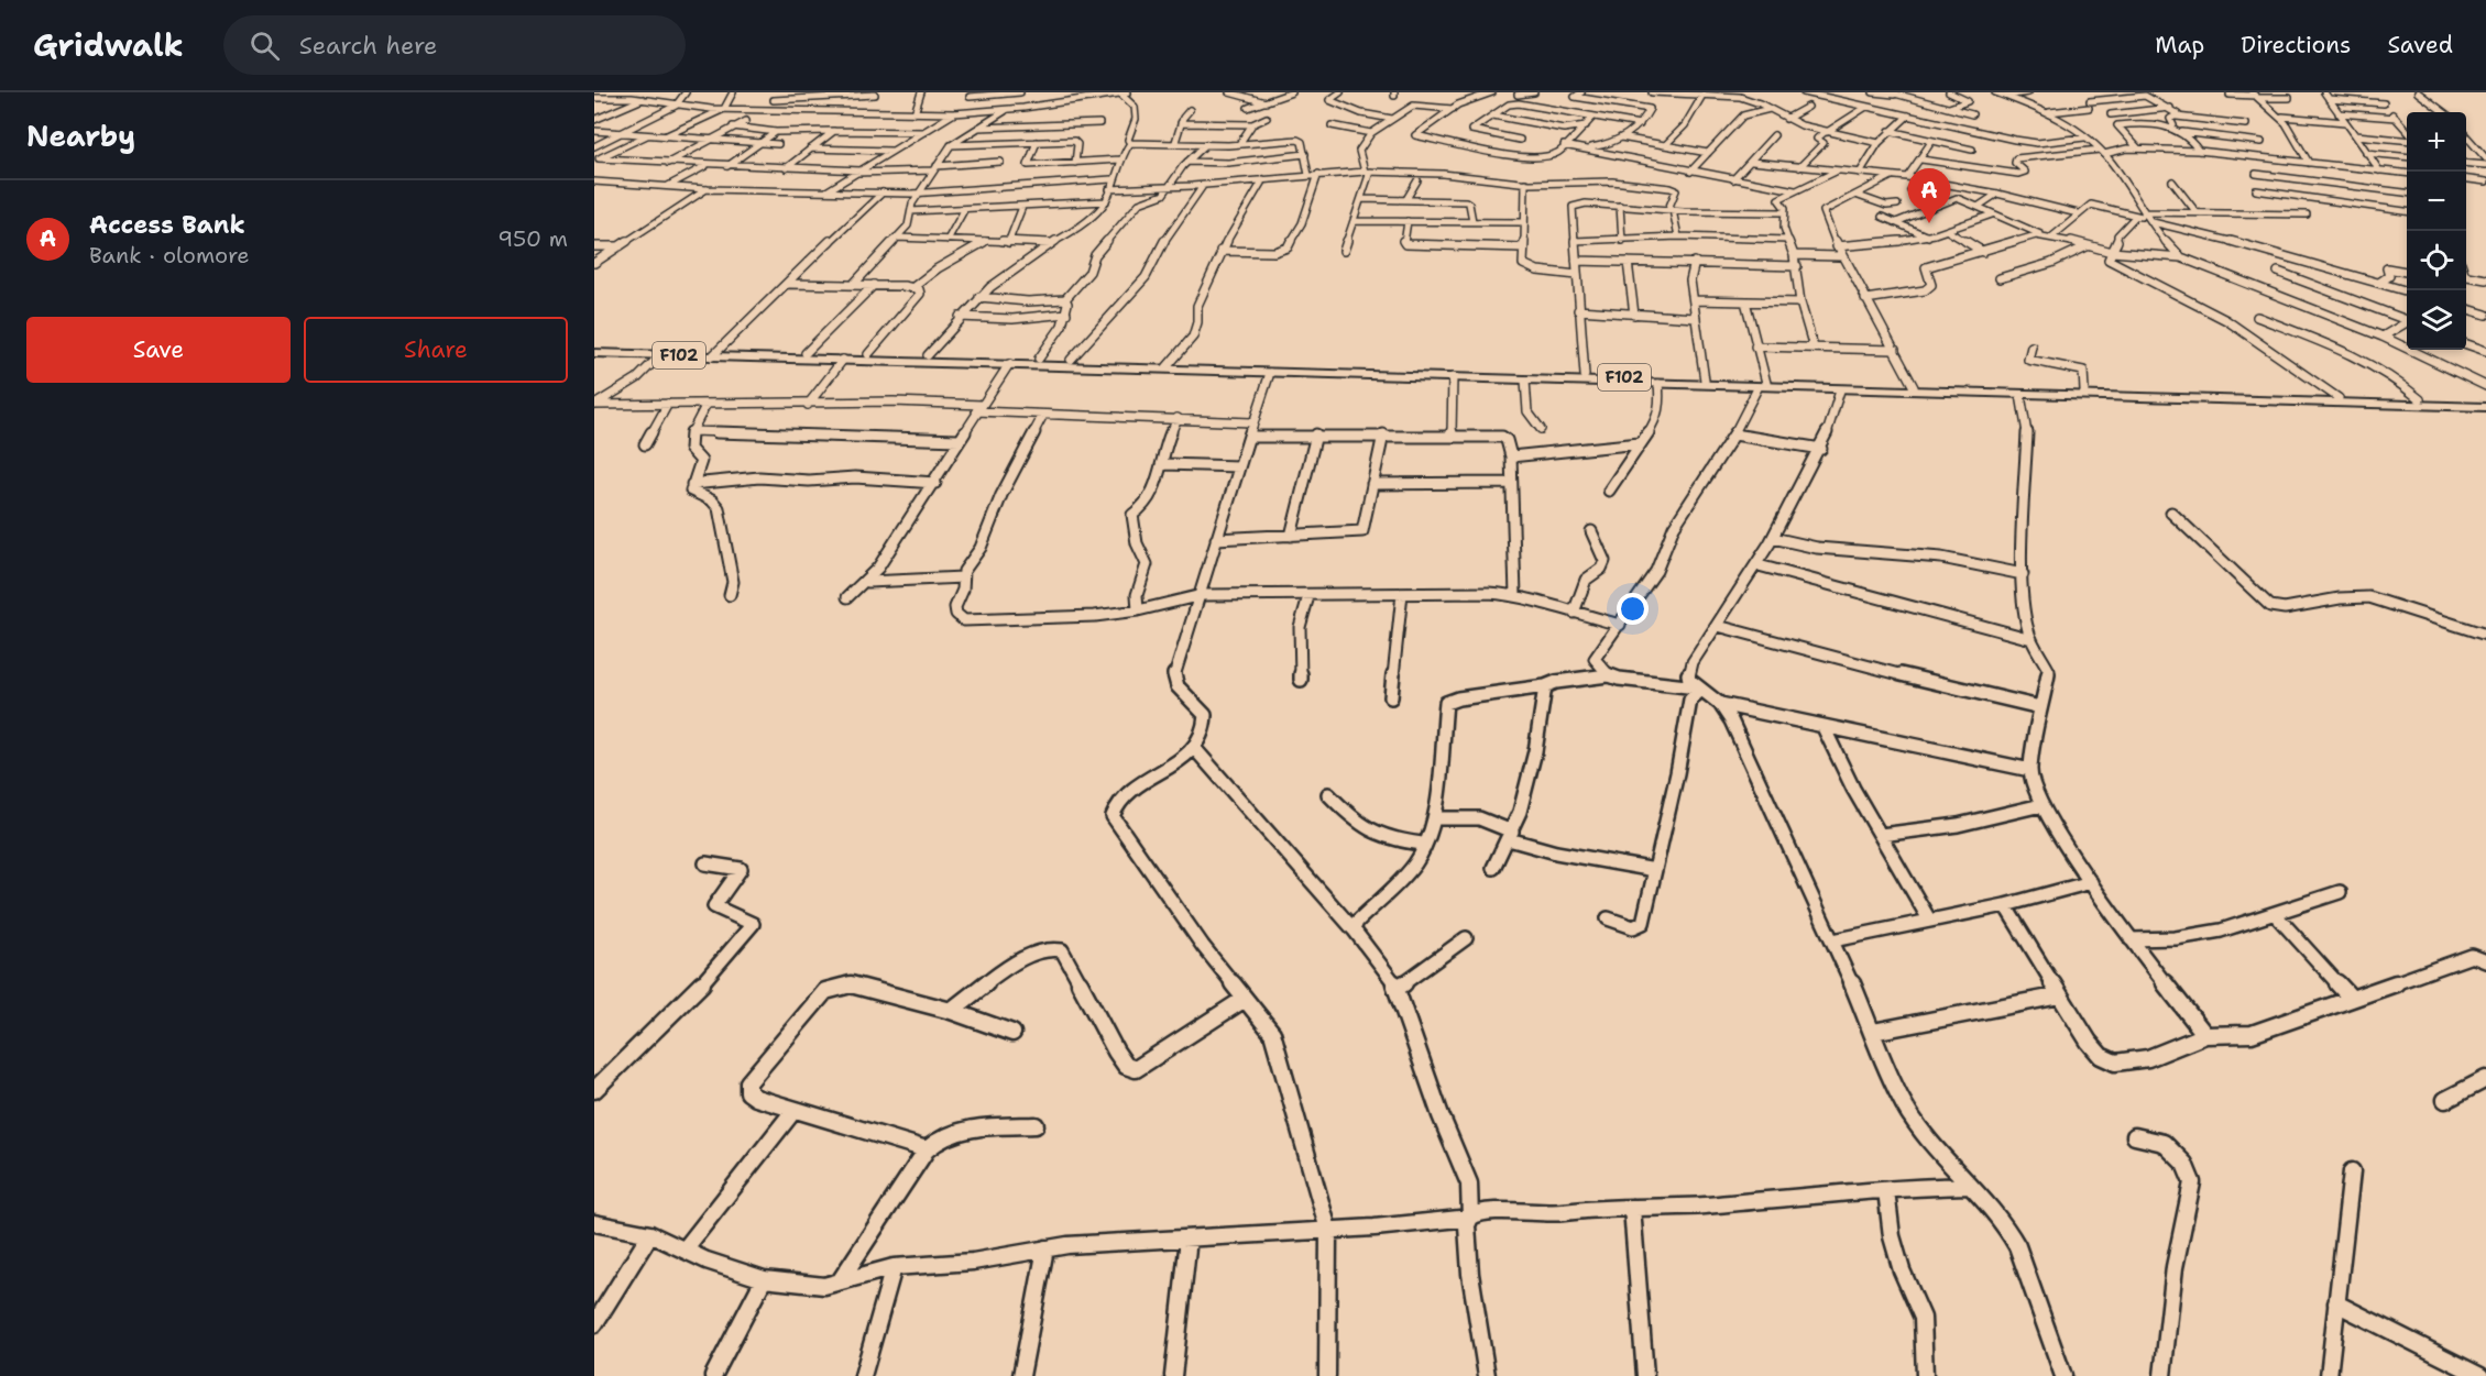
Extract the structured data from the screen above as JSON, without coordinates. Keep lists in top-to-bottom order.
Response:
{
  "streets": {
    "main road": ["F102"]
  },
  "page": {
    "header": "Gridwalk",
    "search": "Search here",
    "nav": ["Map", "Directions", "Saved"],
    "heading": "Nearby",
    "map_buttons": ["+", "−"],
    "pins": "A",
    "list": [
      {
        "mark": "A",
        "name": "Access Bank",
        "note": "Bank · olomore",
        "value": "950 m"
      }
    ],
    "buttons": ["Save", "Share"]
  }
}
